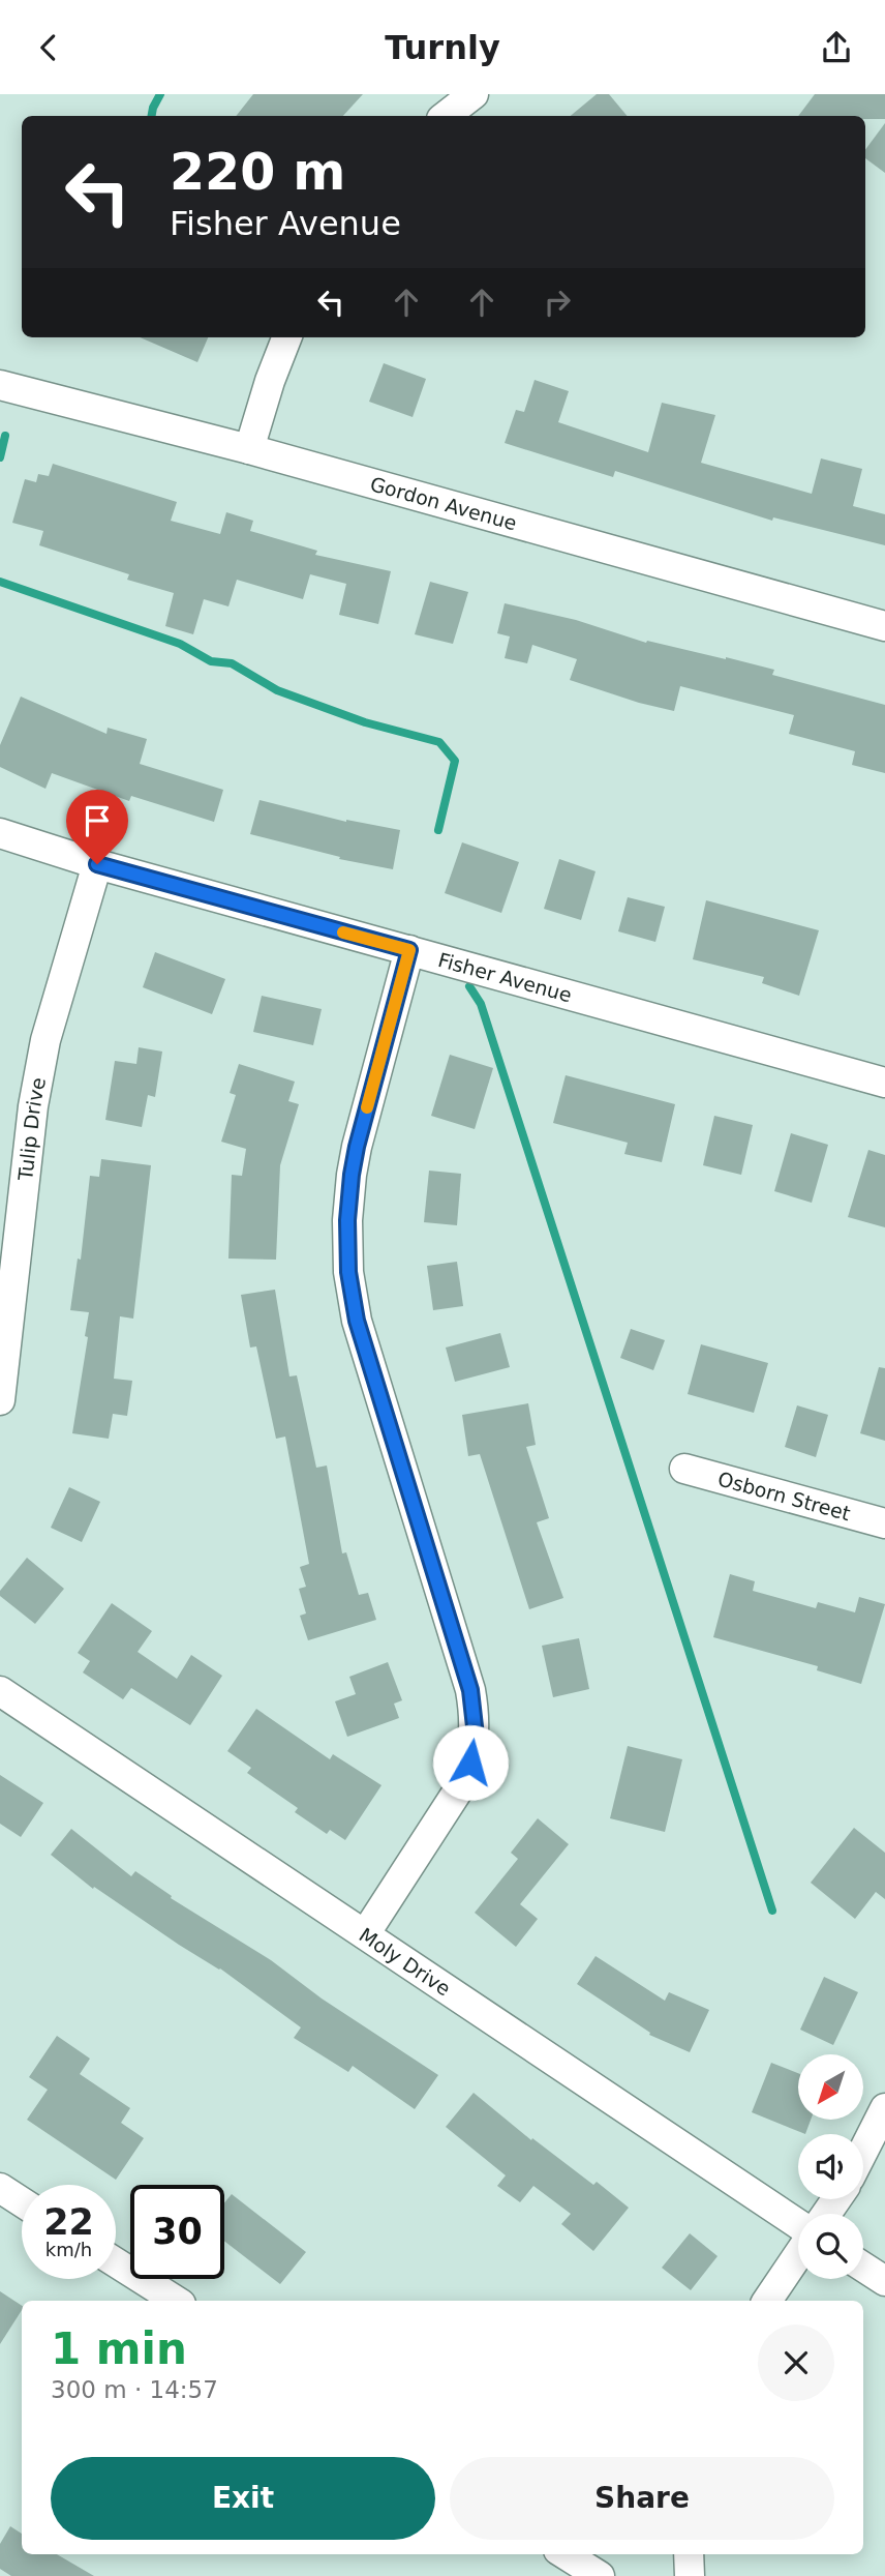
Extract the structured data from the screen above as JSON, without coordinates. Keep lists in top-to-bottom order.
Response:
{
  "streets": {
    "street": [
      "Gordon Avenue",
      "Fisher Avenue",
      "Tulip Drive",
      "Osborn Street",
      "Moly Drive"
    ]
  },
  "crossings": [
    ["Fisher Avenue", "Tulip Drive"]
  ],
  "north": "bottom left",
  "page": {
    "header": "Turnly",
    "turn": ["220 m", "Fisher Avenue"],
    "speed": "22 km/h",
    "limit": "30",
    "heading": ["1 min", "300 m · 14:57"],
    "buttons": ["Exit", "Share"]
  }
}
